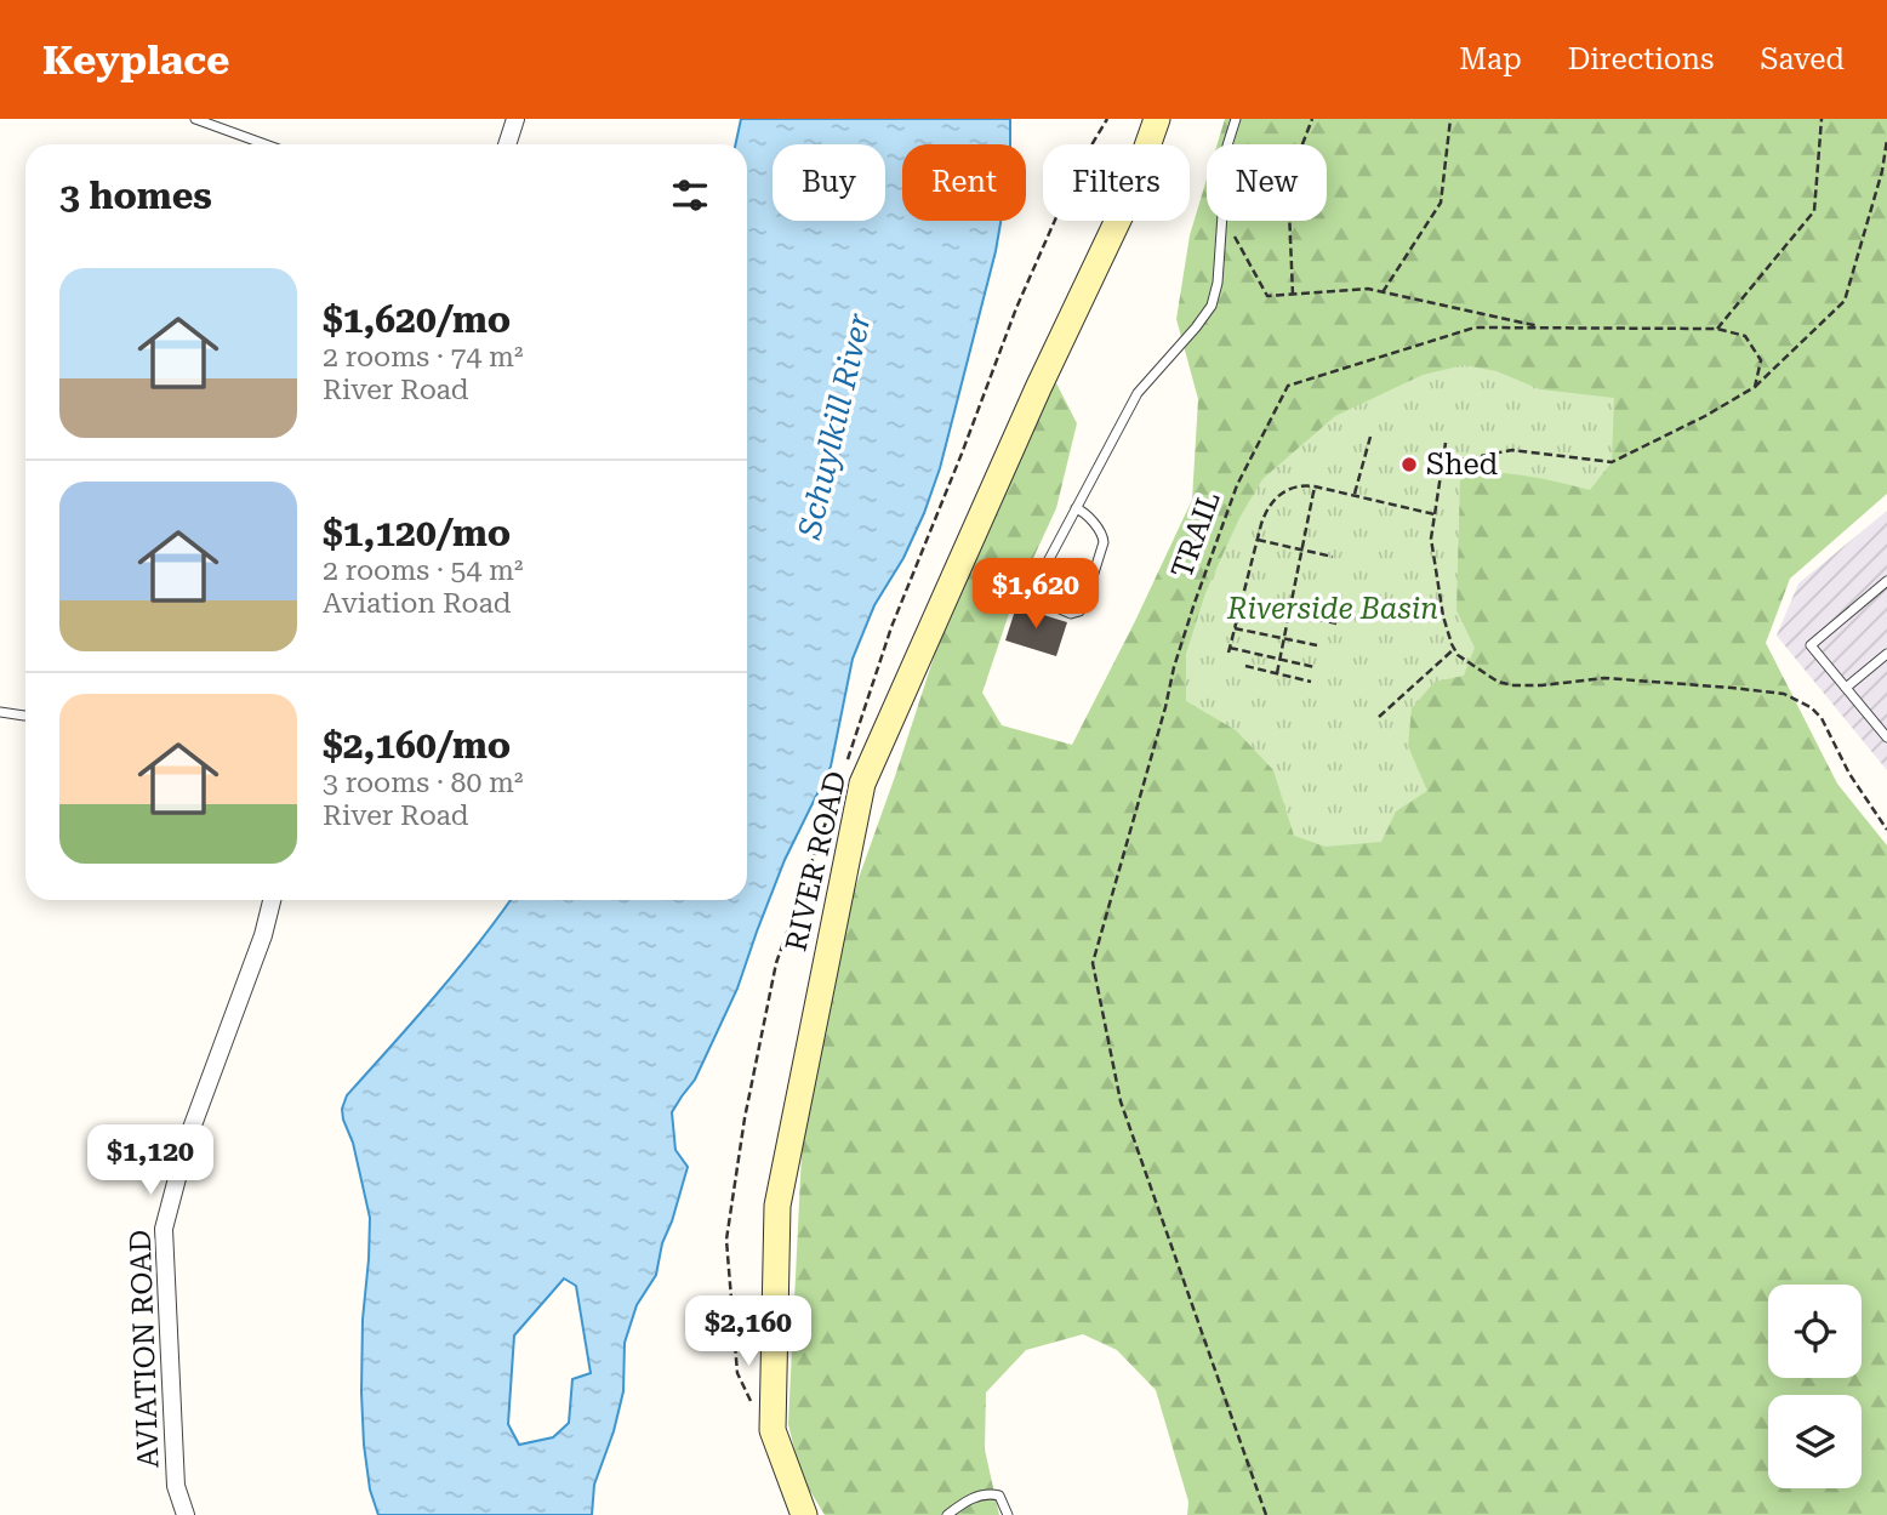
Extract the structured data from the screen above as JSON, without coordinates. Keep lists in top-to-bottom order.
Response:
{
  "streets": {
    "street": ["RIVER ROAD", "AVIATION ROAD"],
    "path": ["TRAIL"]
  },
  "water": ["Schuylkill River"],
  "parks": ["Riverside Basin"],
  "places": ["Shed"],
  "page": {
    "header": "Keyplace",
    "nav": ["Map", "Directions", "Saved"],
    "chip": [
      "Buy",
      "Rent",
      "Filters",
      "New"
    ],
    "heading": "3 homes",
    "list": [
      {
        "name": "$1,620/mo",
        "note": "2 rooms · 74 m² · River Road"
      },
      {
        "name": "$1,120/mo",
        "note": "2 rooms · 54 m² · Aviation Road"
      },
      {
        "name": "$2,160/mo",
        "note": "3 rooms · 80 m² · River Road"
      }
    ],
    "price": ["$1,620", "$1,120", "$2,160"]
  }
}
